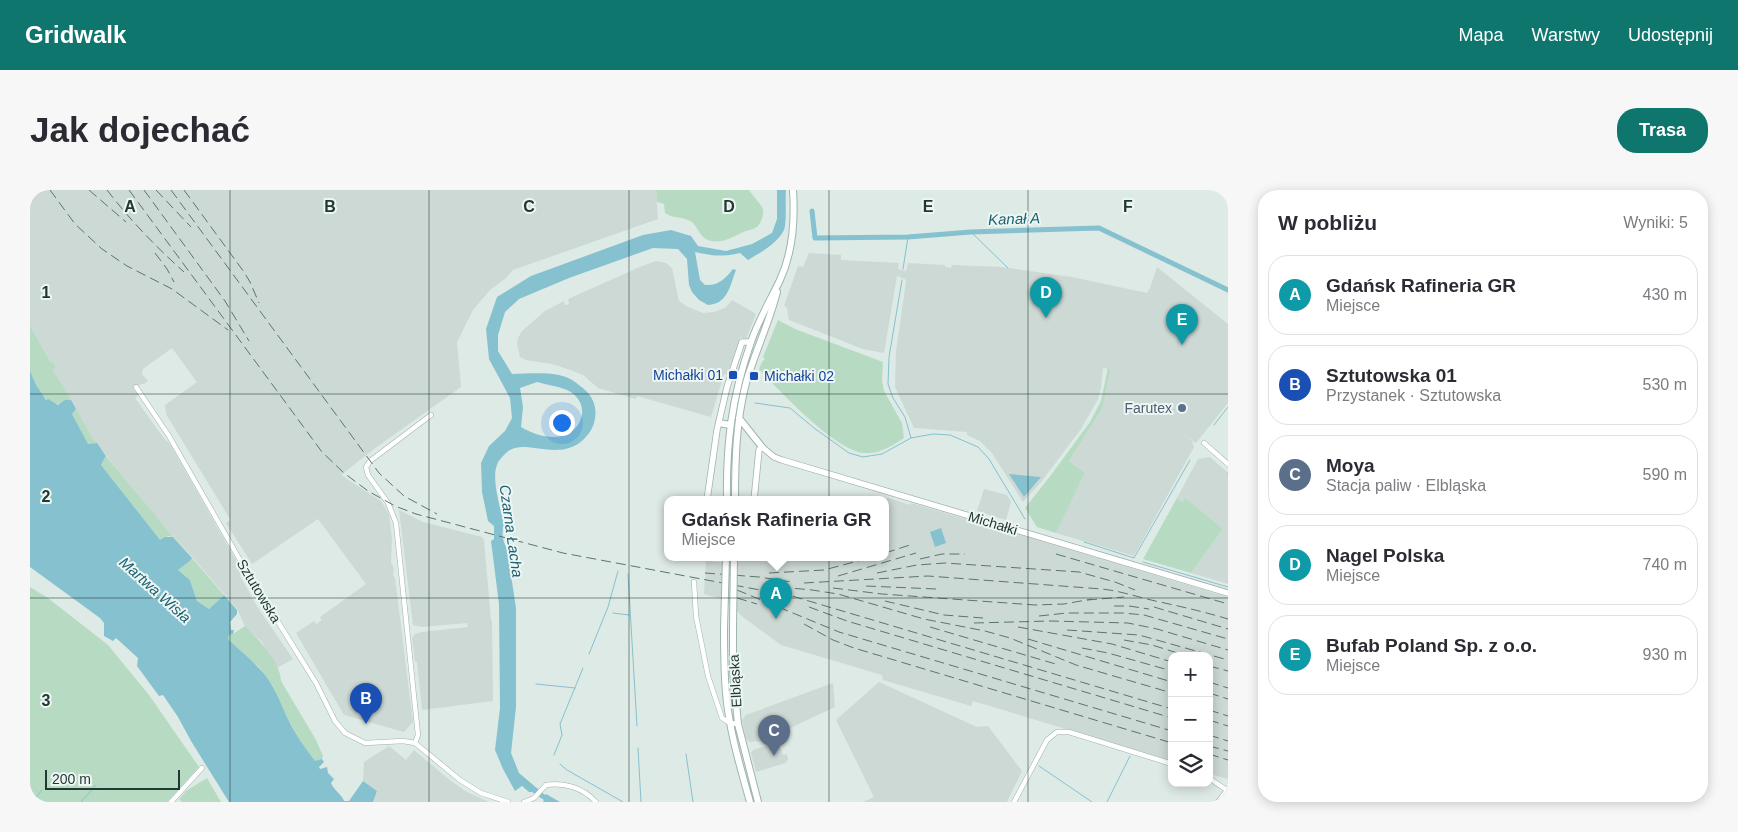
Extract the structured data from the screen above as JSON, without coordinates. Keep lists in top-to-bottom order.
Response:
{
  "streets": {
    "main road": ["Elbląska"],
    "street": ["Michałki", "Sztutowska"]
  },
  "water": ["Kanał A", "Czarna Łacha", "Martwa Wisła"],
  "places": {
    "transit": ["Michałki 01", "Michałki 02"],
    "other": ["Farutex"]
  },
  "scale_bar": "200 m",
  "page": {
    "header": "Gridwalk",
    "nav": ["Mapa", "Warstwy", "Udostępnij"],
    "buttons": "Trasa",
    "title": "Jak dojechać",
    "heading": ["W pobliżu", "Wyniki: 5"],
    "list": [
      {
        "mark": "A",
        "name": "Gdańsk Rafineria GR",
        "note": "Miejsce",
        "value": "430 m"
      },
      {
        "mark": "B",
        "name": "Sztutowska 01",
        "note": "Przystanek · Sztutowska",
        "value": "530 m"
      },
      {
        "mark": "C",
        "name": "Moya",
        "note": "Stacja paliw · Elbląska",
        "value": "590 m"
      },
      {
        "mark": "D",
        "name": "Nagel Polska",
        "note": "Miejsce",
        "value": "740 m"
      },
      {
        "mark": "E",
        "name": "Bufab Poland Sp. z o.o.",
        "note": "Miejsce",
        "value": "930 m"
      }
    ],
    "pins": [
      "D",
      "E",
      "A",
      "B",
      "C"
    ],
    "popup": ["Gdańsk Rafineria GR", "Miejsce"],
    "map_buttons": ["+", "−"],
    "scale": "200 m"
  },
  "grid": {
    "columns": [
      "A",
      "B",
      "C",
      "D",
      "E",
      "F"
    ],
    "rows": ["1", "2", "3"]
  }
}
